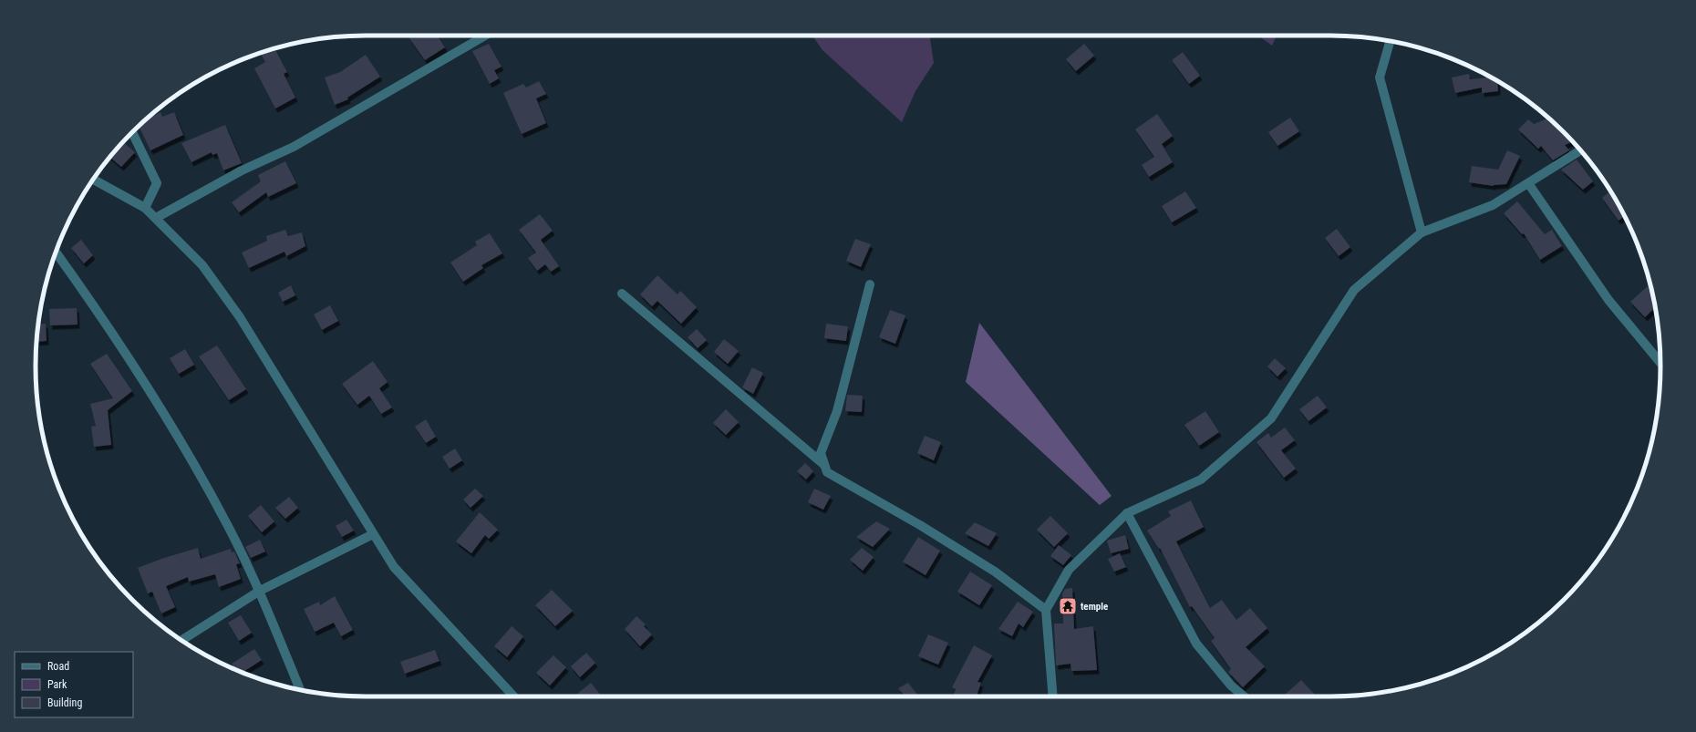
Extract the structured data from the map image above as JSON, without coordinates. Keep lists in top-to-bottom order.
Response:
{
  "places": {
    "temple": ["temple"]
  },
  "legend": ["Road", "Park", "Building"]
}
